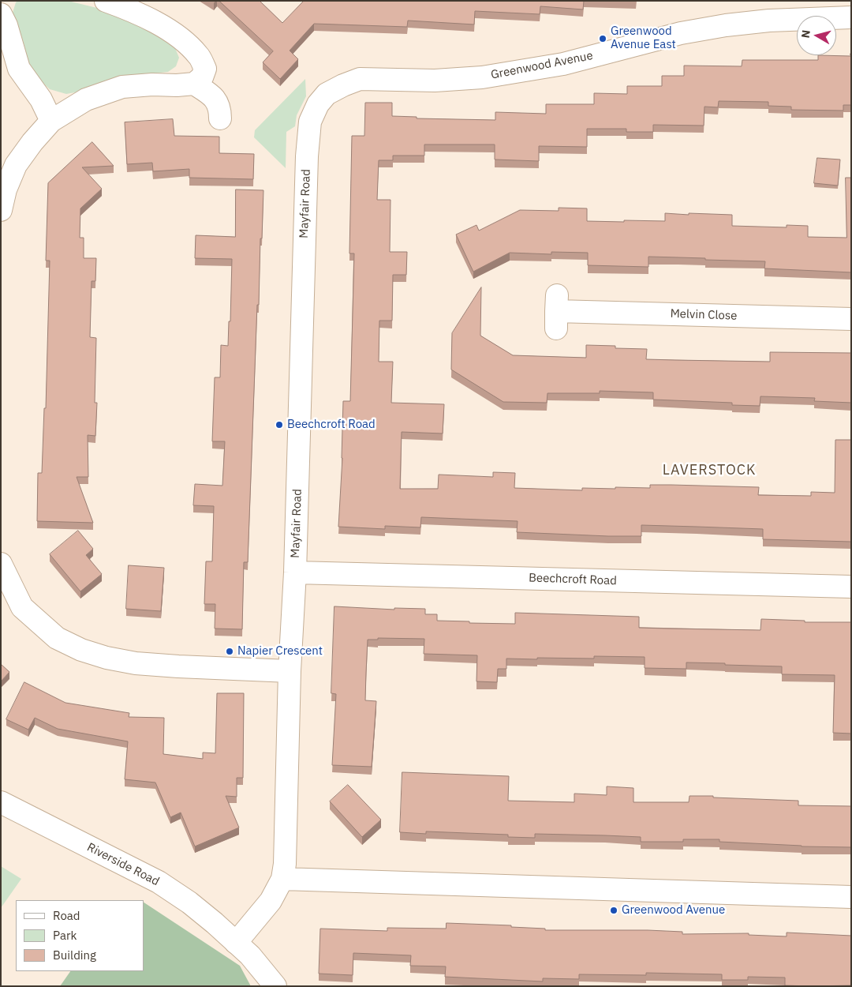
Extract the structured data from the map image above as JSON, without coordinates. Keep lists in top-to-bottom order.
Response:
{
  "streets": {
    "street": [
      "Greenwood Avenue",
      "Mayfair Road",
      "Melvin Close",
      "Beechcroft Road",
      "Riverside Road"
    ]
  },
  "crossings": [
    ["Greenwood Avenue", "Mayfair Road"],
    ["Mayfair Road", "Beechcroft Road"],
    ["Mayfair Road", "Riverside Road"]
  ],
  "districts": ["LAVERSTOCK"],
  "places": [
    "Greenwood Avenue East",
    "Beechcroft Road",
    "Napier Crescent",
    "Greenwood Avenue"
  ],
  "legend": ["Road", "Park", "Building"],
  "north": "left"
}
